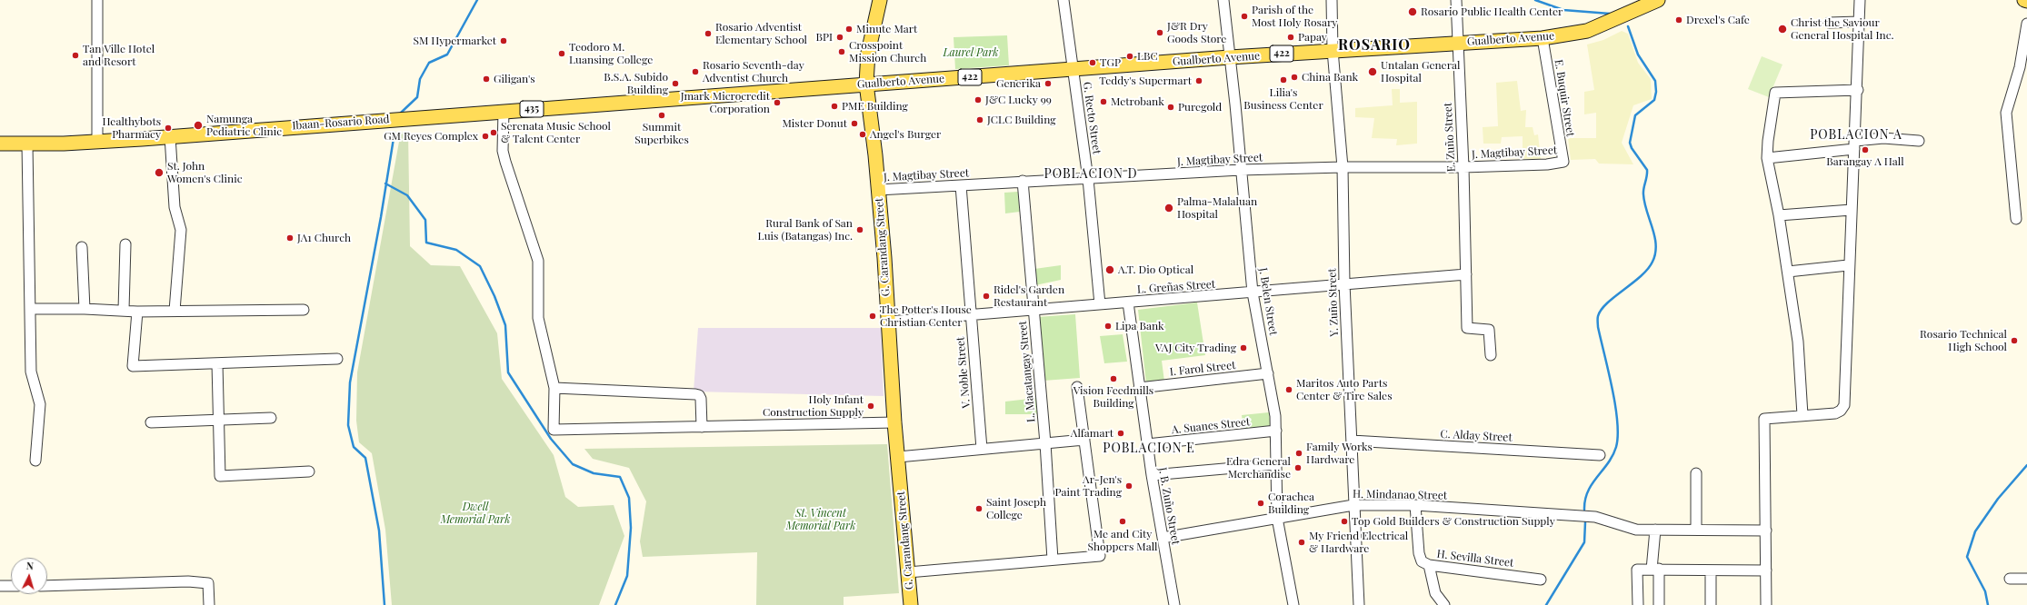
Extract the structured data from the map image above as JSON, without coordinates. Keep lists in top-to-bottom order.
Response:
{
  "streets": {
    "main road": [
      "Gualberto Avenue",
      "422",
      "435",
      "Ibaan-Rosario Road",
      "G. Carandang Street"
    ],
    "street": [
      "E. Buquir Street",
      "G. Recto Street",
      "E. Zuño Street",
      "J. Magtibay Street",
      "L. Greñas Street",
      "J. Belen Street",
      "Y. Zuño Street",
      "I. Farol Street",
      "L. Macatangay Street",
      "V. Noble Street",
      "A. Suanes Street",
      "C. Alday Street",
      "H. Mindanao Street",
      "J. B. Zuño Street",
      "H. Sevilla Street"
    ]
  },
  "crossings": [
    ["Gualberto Avenue", "E. Buquir Street"],
    ["Gualberto Avenue", "G. Recto Street"],
    ["Gualberto Avenue", "Ibaan-Rosario Road"],
    ["Gualberto Avenue", "E. Zuño Street"],
    ["Gualberto Avenue", "G. Carandang Street"],
    ["Gualberto Avenue", "J. Belen Street"],
    ["Gualberto Avenue", "Y. Zuño Street"],
    ["E. Buquir Street", "J. Magtibay Street"],
    ["G. Recto Street", "J. Magtibay Street"],
    ["G. Recto Street", "L. Greñas Street"],
    ["E. Zuño Street", "J. Magtibay Street"],
    ["E. Zuño Street", "L. Greñas Street"],
    ["J. Magtibay Street", "G. Carandang Street"],
    ["J. Magtibay Street", "J. Belen Street"],
    ["J. Magtibay Street", "Y. Zuño Street"],
    ["J. Magtibay Street", "L. Macatangay Street"],
    ["J. Magtibay Street", "V. Noble Street"],
    ["G. Carandang Street", "L. Greñas Street"],
    ["L. Greñas Street", "J. Belen Street"],
    ["L. Greñas Street", "Y. Zuño Street"],
    ["L. Greñas Street", "L. Macatangay Street"],
    ["L. Greñas Street", "V. Noble Street"],
    ["L. Greñas Street", "J. B. Zuño Street"],
    ["J. Belen Street", "I. Farol Street"],
    ["J. Belen Street", "A. Suanes Street"],
    ["J. Belen Street", "H. Mindanao Street"],
    ["Y. Zuño Street", "C. Alday Street"],
    ["Y. Zuño Street", "H. Mindanao Street"],
    ["I. Farol Street", "J. B. Zuño Street"],
    ["A. Suanes Street", "J. B. Zuño Street"],
    ["H. Mindanao Street", "J. B. Zuño Street"],
    ["H. Mindanao Street", "H. Sevilla Street"]
  ],
  "districts": [
    "ROSARIO",
    "POBLACION A",
    "POBLACION D",
    "POBLACION E"
  ],
  "parks": ["Laurel Park", "Dwell Memorial Park", "St. Vincent Memorial Park"],
  "places": [
    "Rosario Public Health Center",
    "Parish of the Most Holy Rosary",
    "Drexel's Cafe",
    "Minute Mart",
    "Christ the Saviour General Hospital Inc.",
    "J&R Dry Goods Store",
    "Rosario Adventist Elementary School",
    "BPI",
    "Papay",
    "SM Hypermarket",
    "Crosspoint Mission Church",
    "Teodoro M. Luansing College",
    "Tan Ville Hotel and Resort",
    "LBC",
    "TGP",
    "Rosario Seventh-day Adventist Church",
    "Untalan General Hospital",
    "China Bank",
    "Giligan's",
    "Lilia's Business Center",
    "Teddy's Supermart",
    "B.S.A. Subido Building",
    "Generika",
    "J&C Lucky 99",
    "Metrobank",
    "Jmark Microcredit Corporation",
    "PME Building",
    "Puregold",
    "Summit Superbikes",
    "JCLC Building",
    "Mister Donut",
    "Namunga Pediatric Clinic",
    "Healthybots Pharmacy",
    "Serenata Music School & Talent Center",
    "Angel's Burger",
    "GM Reyes Complex",
    "Barangay A Hall",
    "St. John Women's Clinic",
    "Palma-Malaluan Hospital",
    "Rural Bank of San Luis (Batangas) Inc.",
    "JA1 Church",
    "A.T. Dio Optical",
    "Ridel's Garden Restaurant",
    "The Potter's House Christian Center",
    "Lipa Bank",
    "Rosario Technical High School",
    "VAJ City Trading",
    "Vision Feedmills Building",
    "Maritos Auto Parts Center & Tire Sales",
    "Holy Infant Construction Supply",
    "Alfamart",
    "Family Works Hardware",
    "Edra General Merchandise",
    "Ar-Jen's Paint Trading",
    "Corachea Building",
    "Saint Joseph College",
    "Me and City Shoppers Mall",
    "Top Gold Builders & Construction Supply",
    "My Friend Electrical & Hardware"
  ],
  "north": "top"
}
